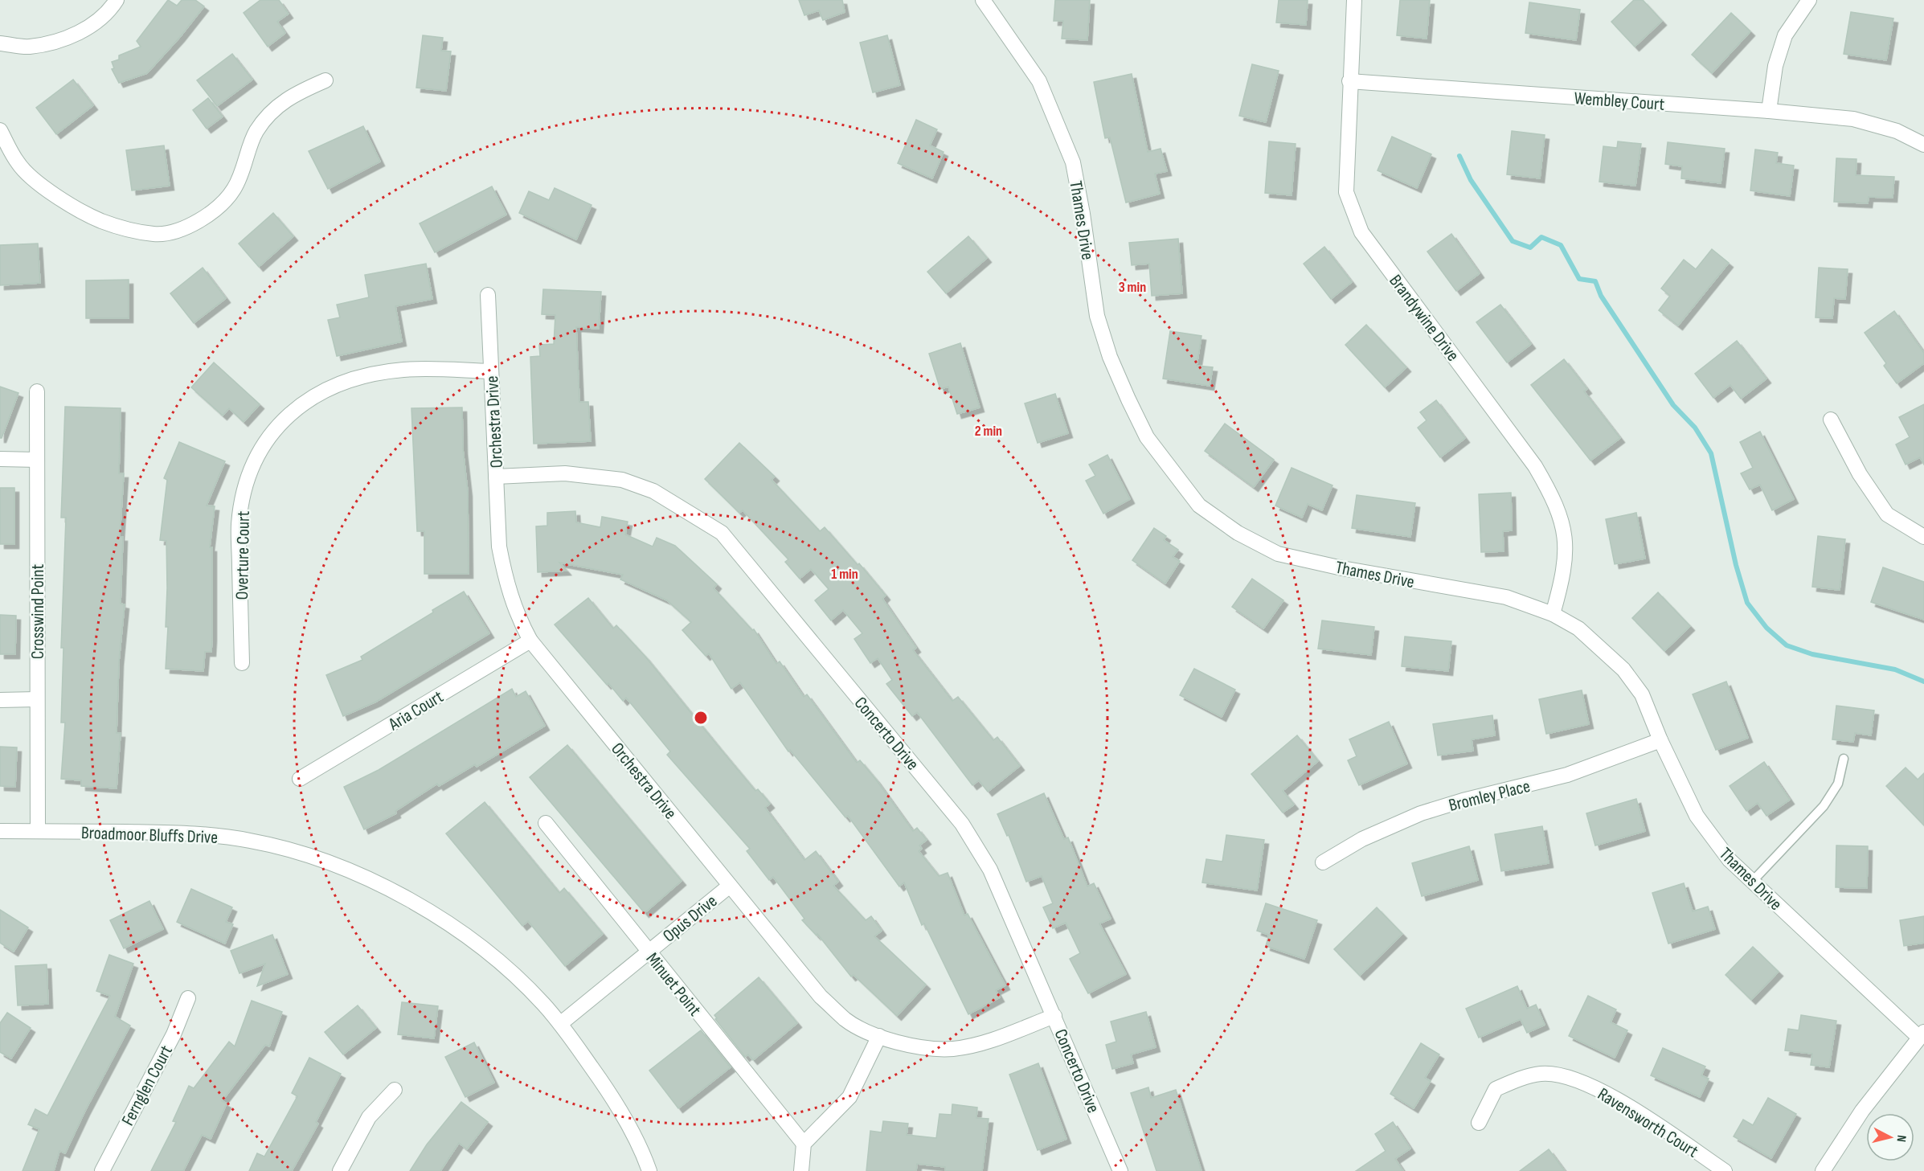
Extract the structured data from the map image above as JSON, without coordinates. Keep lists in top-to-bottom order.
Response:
{
  "streets": {
    "street": [
      "Wembley Court",
      "Thames Drive",
      "Brandywine Drive",
      "Orchestra Drive",
      "Overture Court",
      "Crosswind Point",
      "Aria Court",
      "Concerto Drive",
      "Bromley Place",
      "Broadmoor Bluffs Drive",
      "Opus Drive",
      "Minuet Point",
      "Fernglen Court",
      "Ravensworth Court"
    ]
  },
  "crossings": [
    ["Wembley Court", "Brandywine Drive"],
    ["Thames Drive", "Brandywine Drive"],
    ["Thames Drive", "Bromley Place"],
    ["Orchestra Drive", "Overture Court"],
    ["Orchestra Drive", "Aria Court"],
    ["Orchestra Drive", "Concerto Drive"],
    ["Orchestra Drive", "Opus Drive"],
    ["Crosswind Point", "Broadmoor Bluffs Drive"],
    ["Broadmoor Bluffs Drive", "Opus Drive"],
    ["Opus Drive", "Minuet Point"]
  ],
  "north": "right",
  "rings": ["3 min", "2 min", "1 min"]
}
